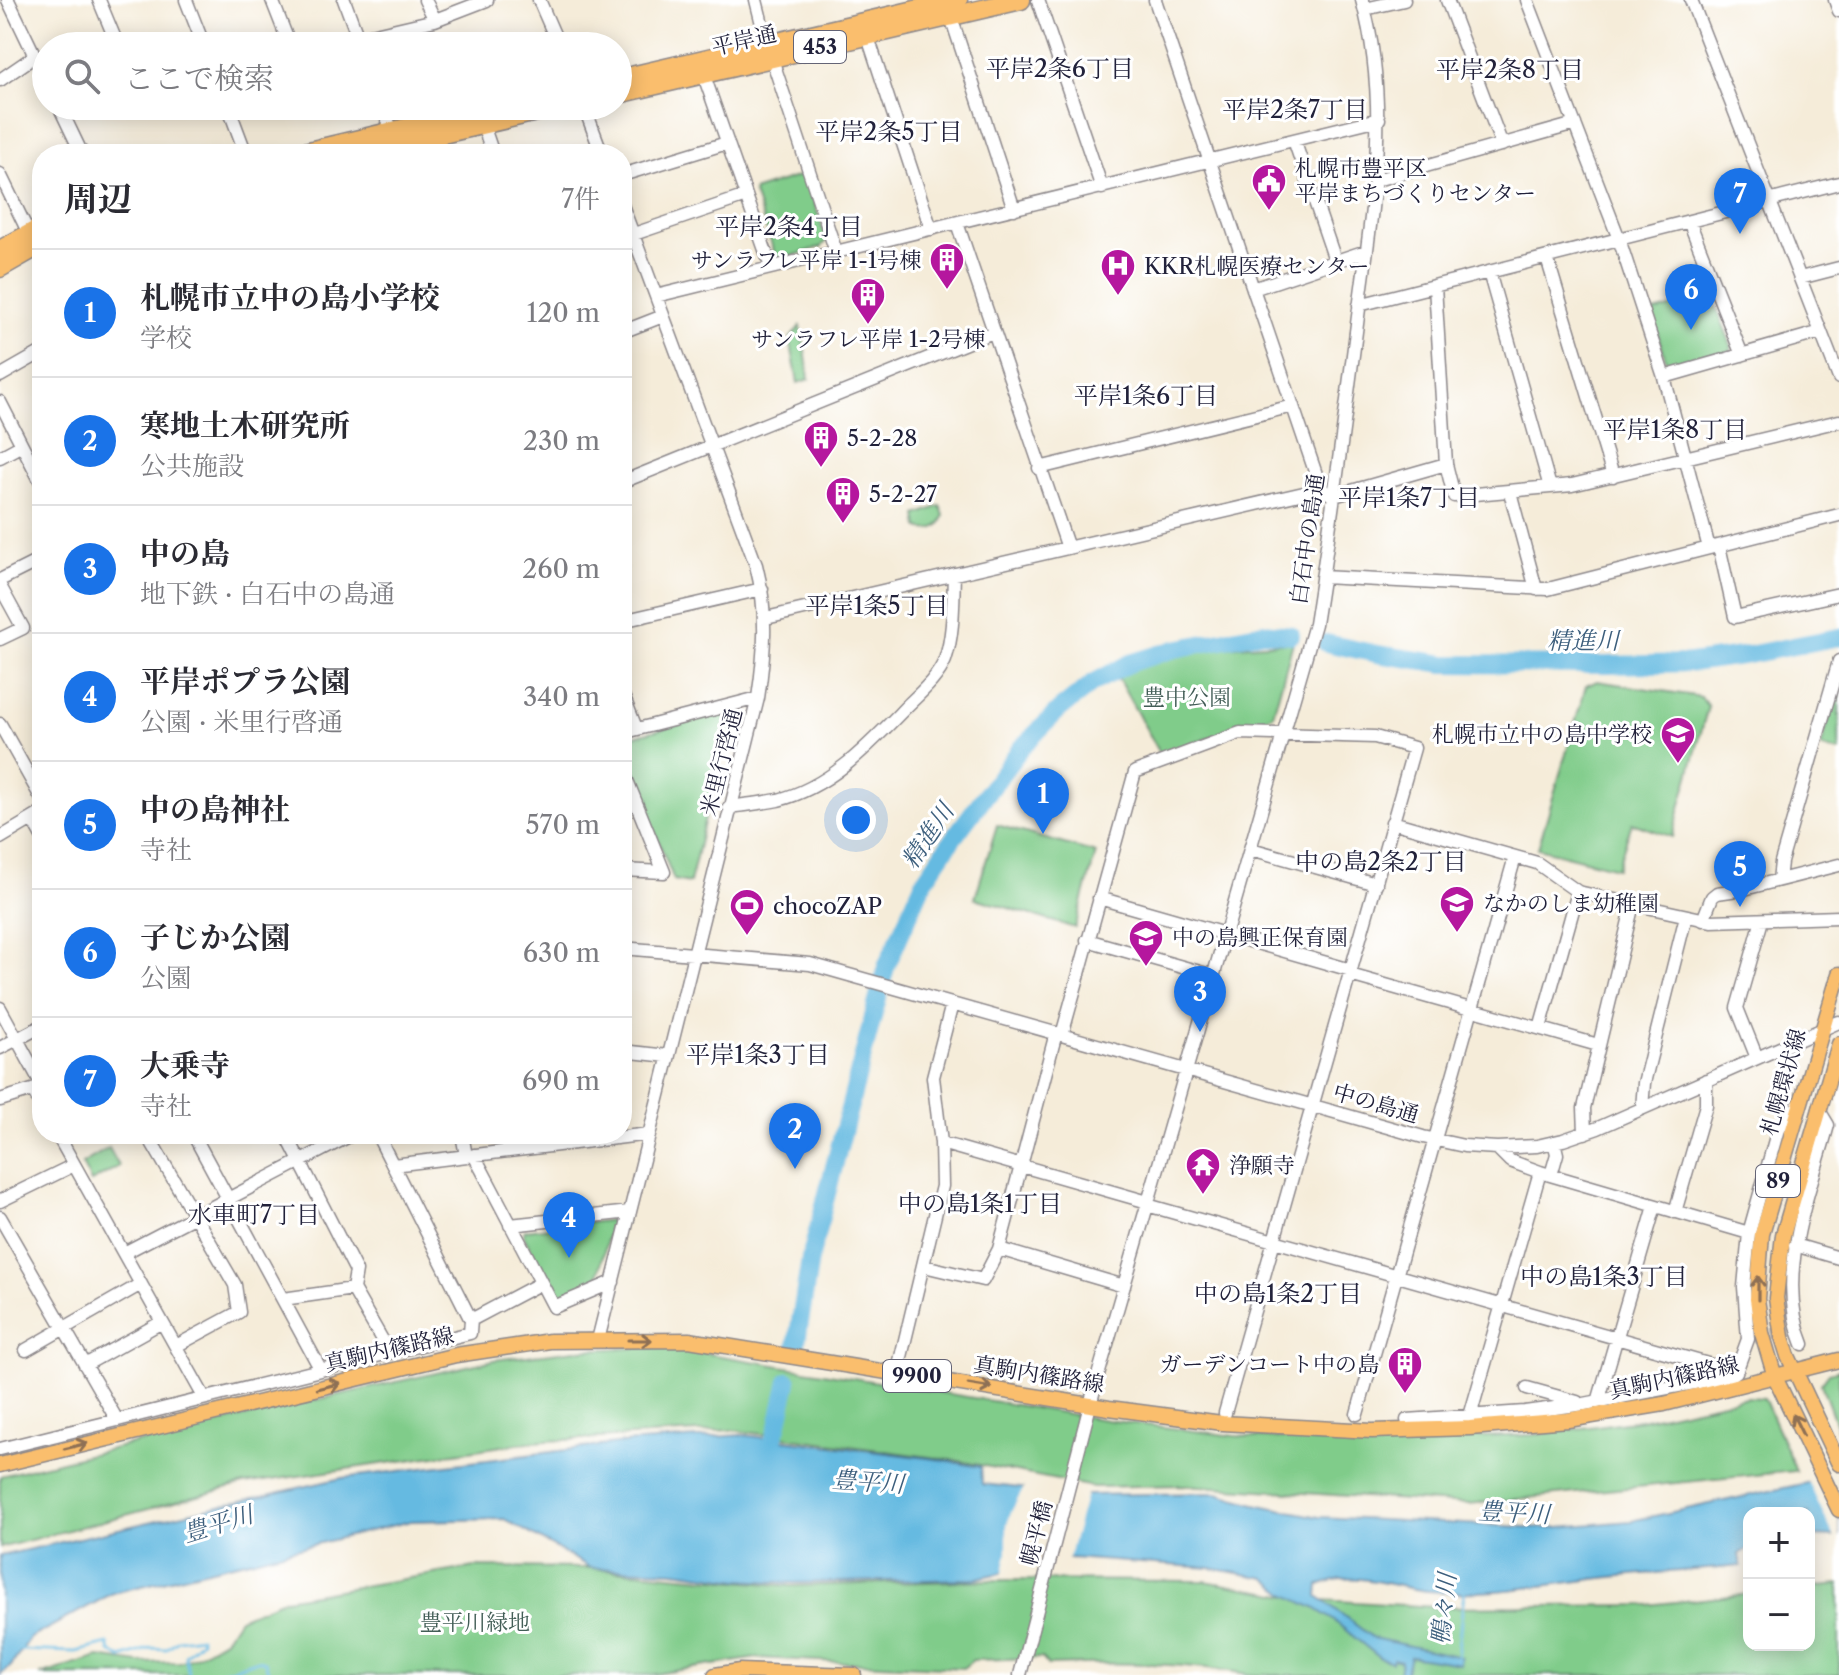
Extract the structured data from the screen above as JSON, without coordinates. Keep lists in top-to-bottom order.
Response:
{
  "streets": {
    "highway": ["平岸通", "453"],
    "main road": [
      "札幌環状線",
      "89",
      "真駒内篠路線",
      "9900"
    ],
    "street": [
      "白石中の島通",
      "米里行啓通",
      "中の島通",
      "幌平橋"
    ]
  },
  "crossings": [
    ["白石中の島通", "中の島通"],
    ["白石中の島通", "幌平橋"],
    ["米里行啓通", "中の島通"],
    ["米里行啓通", "真駒内篠路線"],
    ["札幌環状線", "中の島通"],
    ["札幌環状線", "89"],
    ["札幌環状線", "真駒内篠路線"],
    ["89", "真駒内篠路線"],
    ["真駒内篠路線", "幌平橋"]
  ],
  "one_way": ["真駒内篠路線"],
  "districts": [
    "平岸2条6丁目",
    "平岸2条8丁目",
    "平岸2条7丁目",
    "平岸2条5丁目",
    "平岸2条4丁目",
    "平岸1条6丁目",
    "平岸1条8丁目",
    "平岸1条7丁目",
    "平岸1条5丁目",
    "中の島2条2丁目",
    "平岸1条3丁目",
    "中の島1条1丁目",
    "水車町7丁目",
    "中の島1条3丁目",
    "中の島1条2丁目"
  ],
  "water": ["精進川", "豊平川", "鴨々川"],
  "parks": ["豊中公園", "豊平川緑地"],
  "places": {
    "public building": ["札幌市豊平区 平岸まちづくりセンター"],
    "building": [
      "サンラフレ平岸 1-1号棟",
      "サンラフレ平岸 1-2号棟",
      "5-2-28",
      "5-2-27",
      "ガーデンコート中の島"
    ],
    "hospital": ["KKR札幌医療センター"],
    "school or university": ["札幌市立中の島中学校", "なかのしま幼稚園", "中の島興正保育園"],
    "sports": ["chocoZAP"],
    "temple": ["浄願寺"]
  },
  "page": {
    "search": "ここで検索",
    "heading": ["周辺", "7件"],
    "pins": [
      "7",
      "6",
      "1",
      "5",
      "3",
      "2",
      "4"
    ],
    "list": [
      {
        "mark": "1",
        "name": "札幌市立中の島小学校",
        "note": "学校",
        "value": "120 m"
      },
      {
        "mark": "2",
        "name": "寒地土木研究所",
        "note": "公共施設",
        "value": "230 m"
      },
      {
        "mark": "3",
        "name": "中の島",
        "note": "地下鉄 · 白石中の島通",
        "value": "260 m"
      },
      {
        "mark": "4",
        "name": "平岸ポプラ公園",
        "note": "公園 · 米里行啓通",
        "value": "340 m"
      },
      {
        "mark": "5",
        "name": "中の島神社",
        "note": "寺社",
        "value": "570 m"
      },
      {
        "mark": "6",
        "name": "子じか公園",
        "note": "公園",
        "value": "630 m"
      },
      {
        "mark": "7",
        "name": "大乗寺",
        "note": "寺社",
        "value": "690 m"
      }
    ],
    "map_buttons": ["+", "−"]
  }
}
